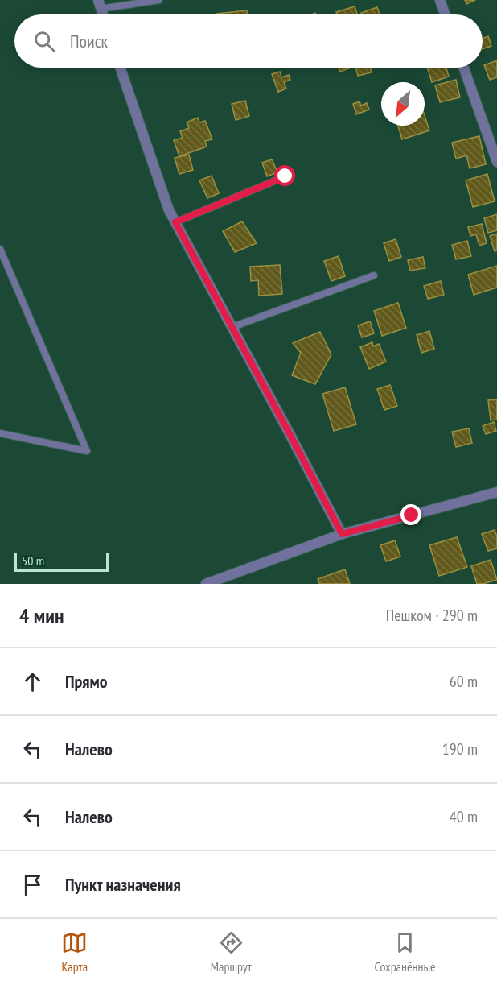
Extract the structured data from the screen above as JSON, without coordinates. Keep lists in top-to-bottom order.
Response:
{
  "scale_bar": "50 m",
  "north": "bottom left",
  "page": {
    "search": "Поиск",
    "scale": "50 m",
    "heading": ["4 мин", "Пешком · 290 m"],
    "list": [
      ["Прямо", "60 m"],
      ["Налево", "190 m"],
      ["Налево", "40 m"],
      "Пункт назначения"
    ],
    "nav": ["Карта", "Маршрут", "Сохранённые"]
  }
}
